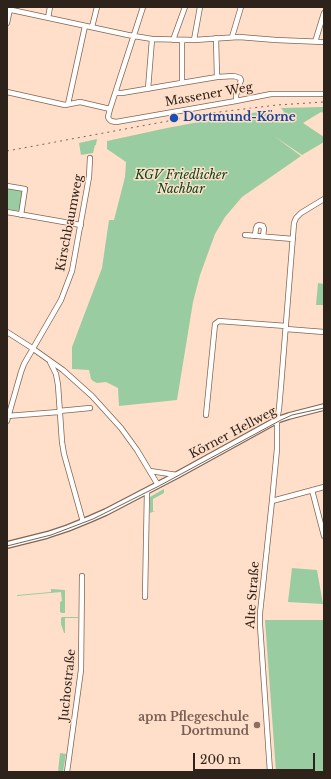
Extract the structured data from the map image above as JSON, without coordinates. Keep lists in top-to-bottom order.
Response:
{
  "streets": {
    "main road": ["Körner Hellweg"],
    "street": [
      "Massener Weg",
      "Kirschbaumweg",
      "Alte Straße",
      "Juchostraße"
    ]
  },
  "crossings": [
    ["Körner Hellweg", "Alte Straße"]
  ],
  "parks": ["KGV Friedlicher Nachbar"],
  "places": ["Dortmund-Körne", "apm Pflegeschule Dortmund"],
  "scale_bar": "200 m"
}
